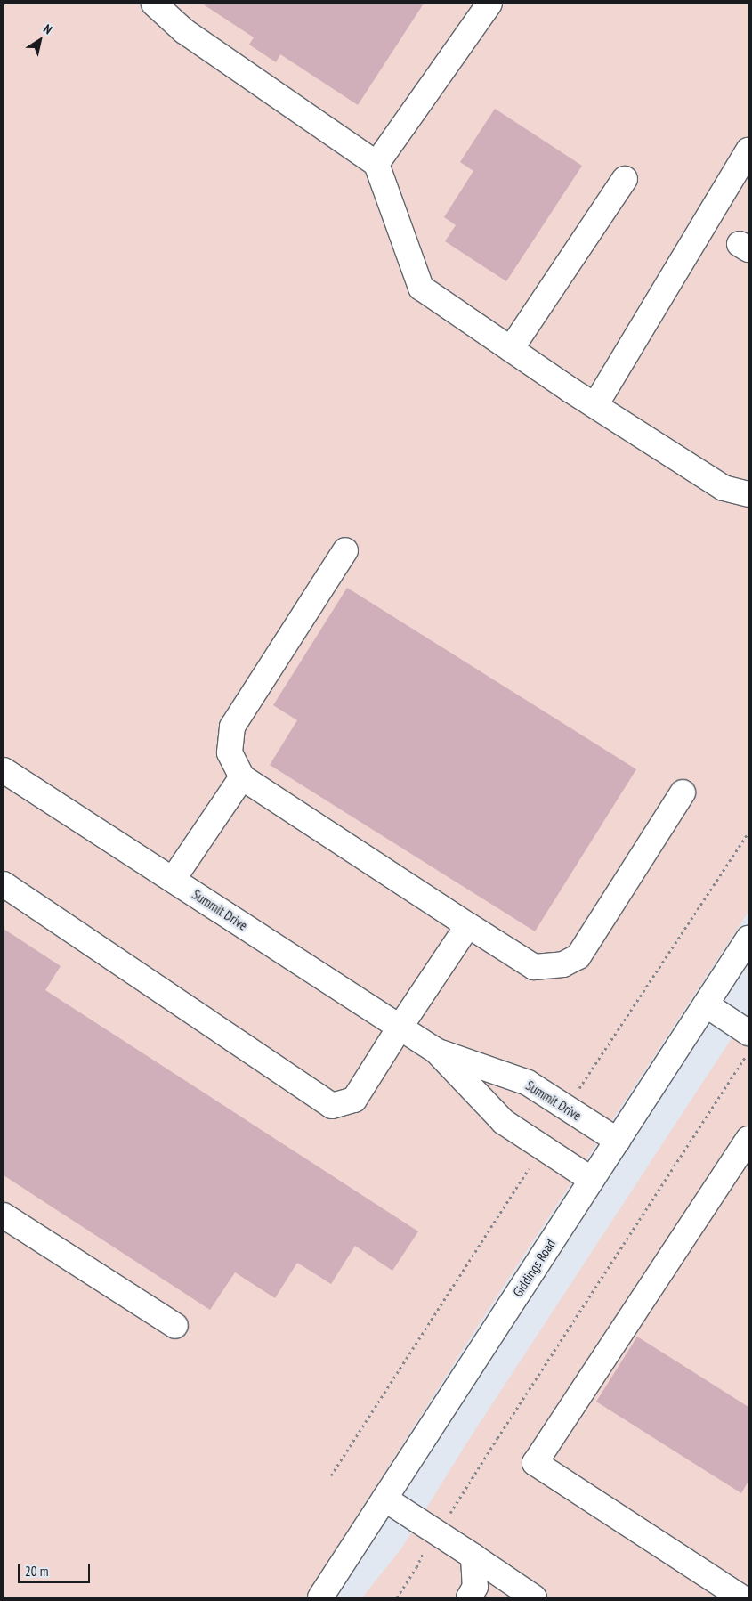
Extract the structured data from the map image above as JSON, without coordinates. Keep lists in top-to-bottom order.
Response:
{
  "streets": {
    "street": ["Summit Drive", "Giddings Road"]
  },
  "crossings": [
    ["Summit Drive", "Giddings Road"]
  ],
  "scale_bar": "20 m",
  "north": "top right"
}
